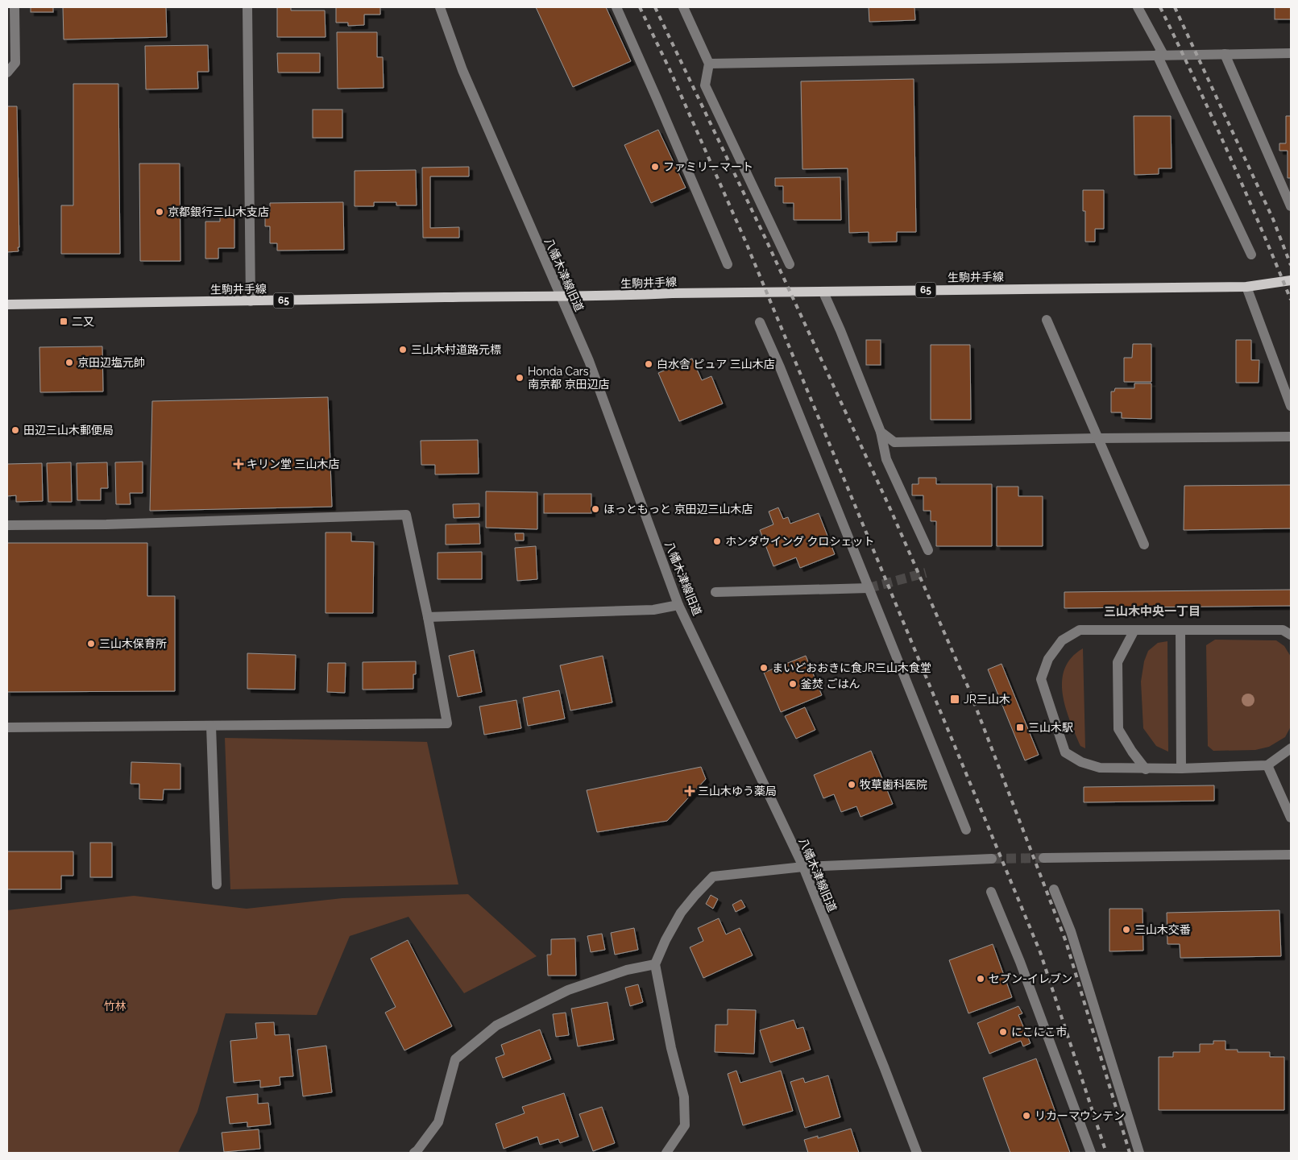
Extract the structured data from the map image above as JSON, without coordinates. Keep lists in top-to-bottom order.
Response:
{
  "streets": {
    "main road": ["生駒井手線", "65"],
    "street": ["八幡木津線旧道"]
  },
  "crossings": [
    ["八幡木津線旧道", "生駒井手線"]
  ],
  "districts": ["三山木中央一丁目"],
  "parks": ["竹林"],
  "places": {
    "other": [
      "ファミリーマート",
      "京都銀行三山木支店",
      "三山木村道路元標",
      "京田辺塩元帥",
      "白水舎 ピュア 三山木店",
      "Honda Cars 南京都 京田辺店",
      "田辺三山木郵便局",
      "ほっともっと 京田辺三山木店",
      "ホンダウイング クロシェット",
      "三山木保育所",
      "まいどおおきに食JR三山木食堂",
      "釜焚 ごはん",
      "牧草歯科医院",
      "三山木交番",
      "セブン-イレブン",
      "にこにこ市",
      "リカーマウンテン"
    ],
    "transit": ["二又", "JR三山木", "三山木駅"],
    "health": ["キリン堂 三山木店", "三山木ゆう薬局"]
  }
}
